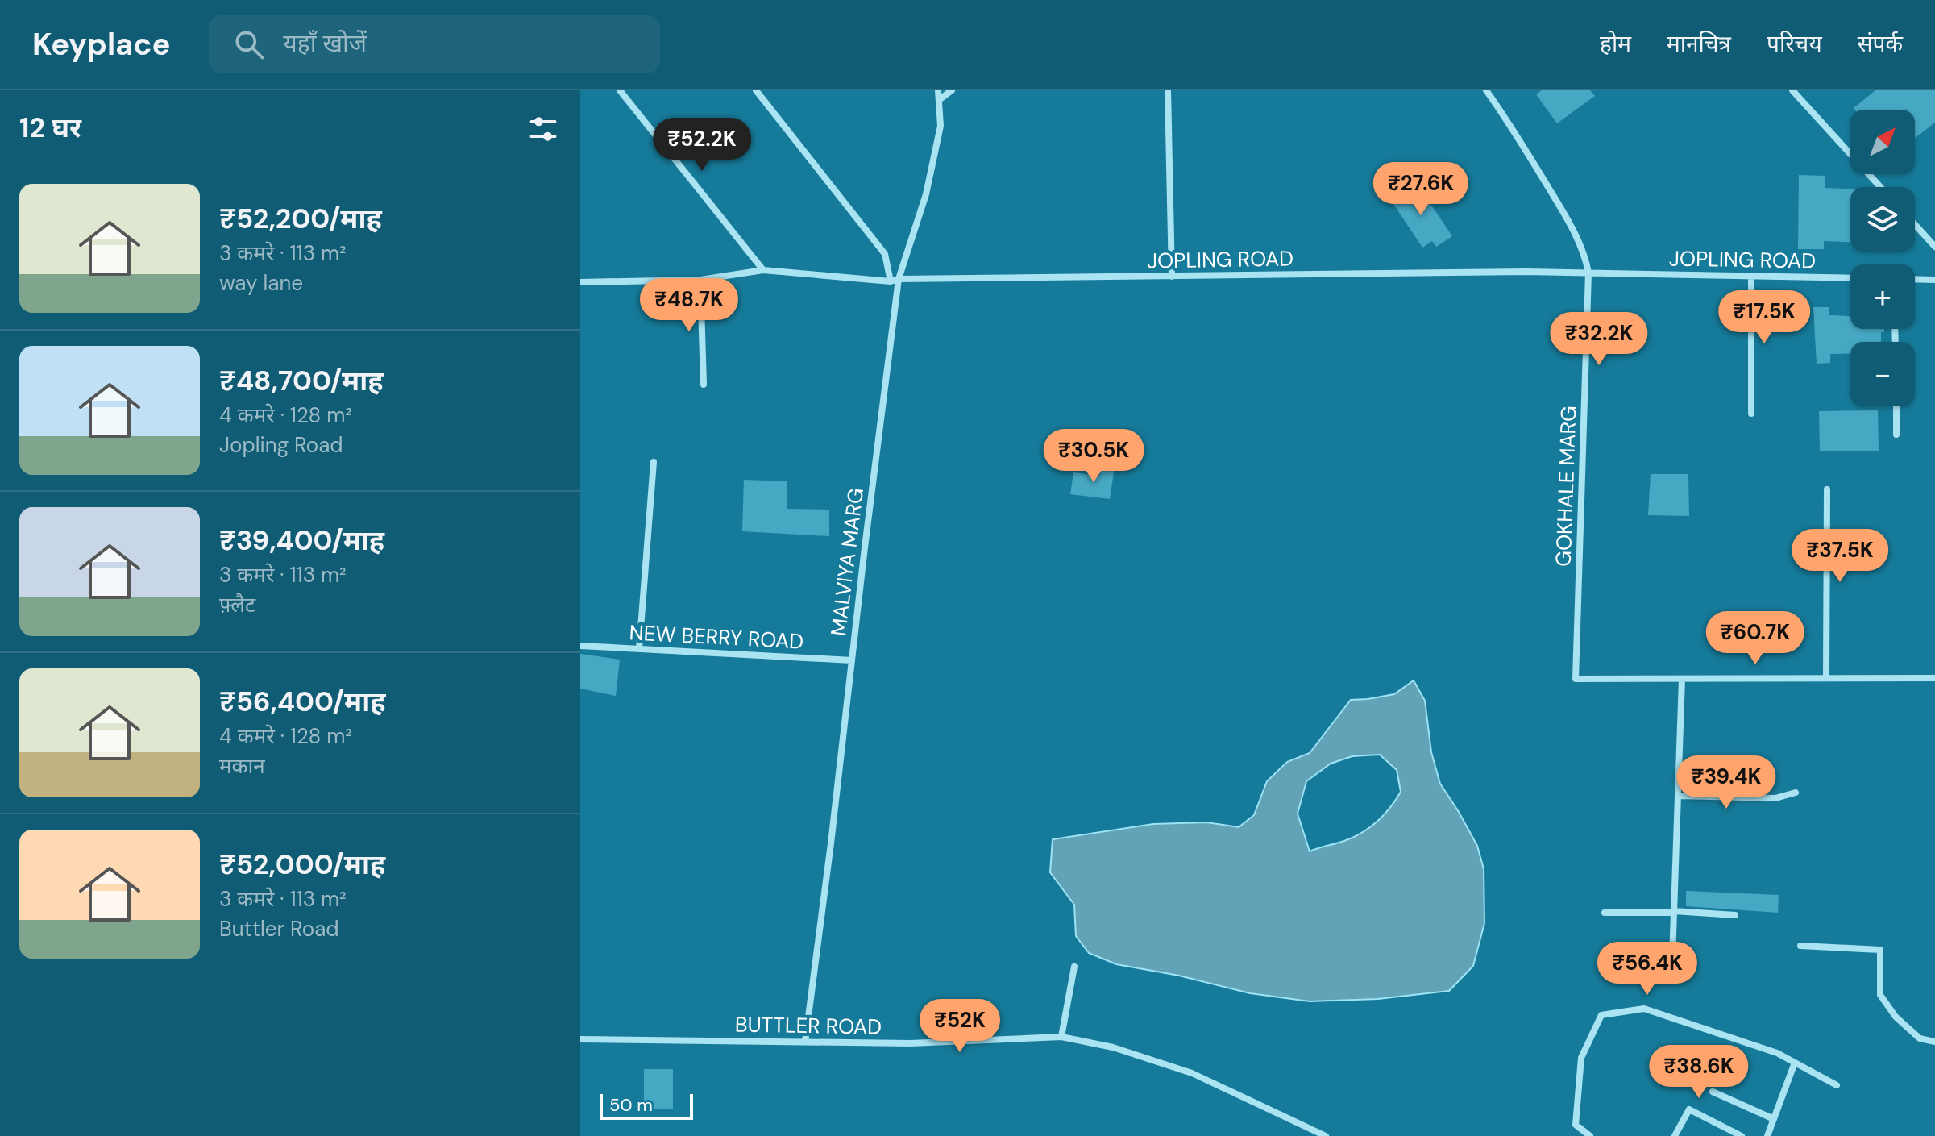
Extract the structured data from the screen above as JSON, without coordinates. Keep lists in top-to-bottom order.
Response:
{
  "streets": {
    "street": [
      "JOPLING ROAD",
      "GOKHALE MARG",
      "MALVIYA MARG",
      "NEW BERRY ROAD",
      "BUTTLER ROAD"
    ]
  },
  "crossings": [
    ["JOPLING ROAD", "GOKHALE MARG"],
    ["JOPLING ROAD", "MALVIYA MARG"],
    ["MALVIYA MARG", "NEW BERRY ROAD"],
    ["MALVIYA MARG", "BUTTLER ROAD"]
  ],
  "scale_bar": "50 m",
  "north": "top right",
  "page": {
    "header": "Keyplace",
    "search": "यहाँ खोजें",
    "nav": [
      "होम",
      "मानचित्र",
      "परिचय",
      "संपर्क"
    ],
    "heading": "12 घर",
    "map_buttons": ["+", "−"],
    "price": [
      "₹52.2K",
      "₹27.6K",
      "₹48.7K",
      "₹17.5K",
      "₹32.2K",
      "₹30.5K",
      "₹37.5K",
      "₹60.7K",
      "₹39.4K",
      "₹56.4K",
      "₹52K",
      "₹38.6K"
    ],
    "list": [
      {
        "name": "₹52,200/माह",
        "note": "3 कमरे · 113 m² · way lane"
      },
      {
        "name": "₹48,700/माह",
        "note": "4 कमरे · 128 m² · Jopling Road"
      },
      {
        "name": "₹39,400/माह",
        "note": "3 कमरे · 113 m² · फ़्लैट"
      },
      {
        "name": "₹56,400/माह",
        "note": "4 कमरे · 128 m² · मकान"
      },
      {
        "name": "₹52,000/माह",
        "note": "3 कमरे · 113 m² · Buttler Road"
      }
    ],
    "scale": "50 m"
  }
}
